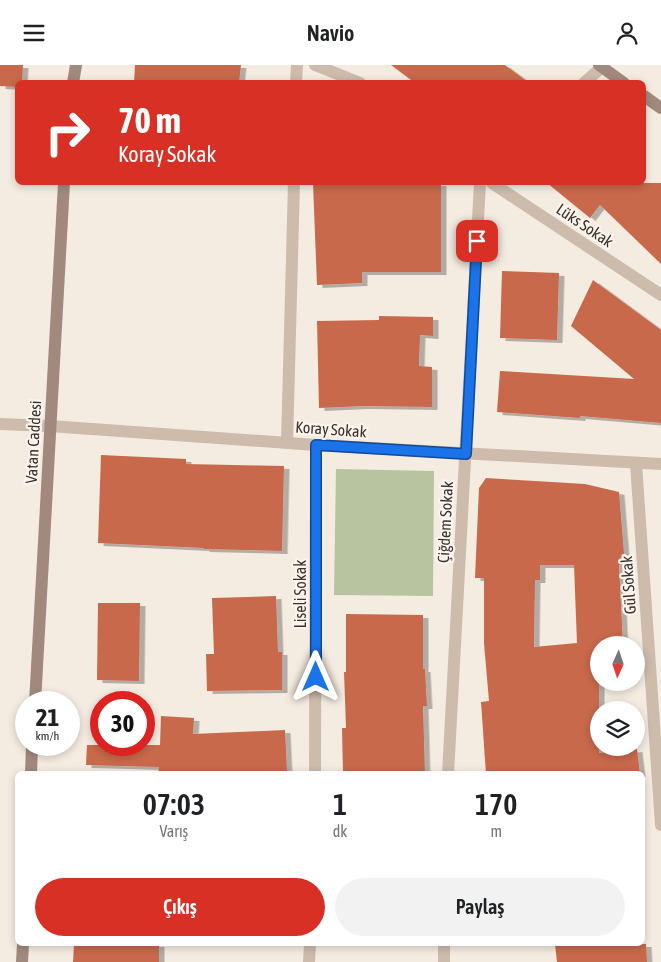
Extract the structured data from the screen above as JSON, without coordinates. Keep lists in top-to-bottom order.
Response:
{
  "streets": {
    "main road": ["Vatan Caddesi"],
    "street": [
      "Lüks Sokak",
      "Koray Sokak",
      "Çiğdem Sokak",
      "Gül Sokak",
      "Liseli Sokak"
    ]
  },
  "crossings": [
    ["Koray Sokak", "Vatan Caddesi"],
    ["Koray Sokak", "Çiğdem Sokak"],
    ["Koray Sokak", "Gül Sokak"],
    ["Koray Sokak", "Liseli Sokak"]
  ],
  "north": "bottom",
  "page": {
    "header": "Navio",
    "turn": ["70 m", "Koray Sokak"],
    "speed": "21 km/h",
    "limit": "30",
    "eta": [
      "07:03",
      "Varış",
      "1",
      "dk",
      "170",
      "m"
    ],
    "buttons": ["Çıkış", "Paylaş"]
  }
}
